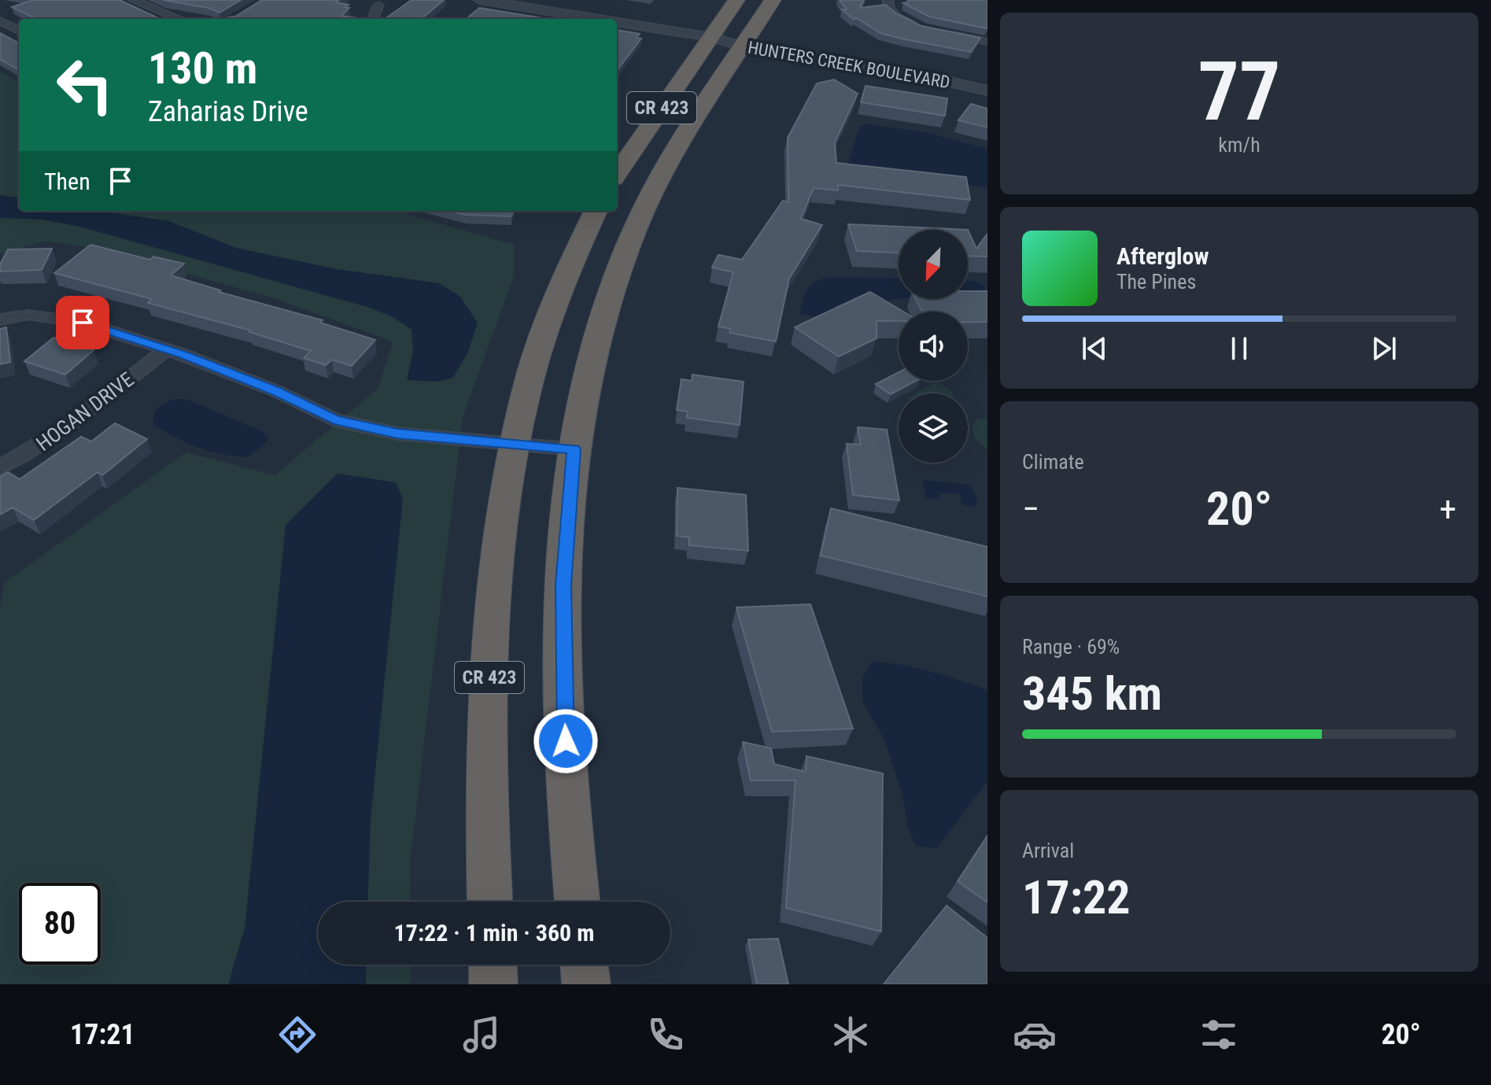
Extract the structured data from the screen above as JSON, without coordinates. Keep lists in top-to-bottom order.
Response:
{
  "streets": {
    "highway": ["CR 423"],
    "street": ["HUNTERS CREEK BOULEVARD", "HOGAN DRIVE"]
  },
  "crossings": [
    ["HUNTERS CREEK BOULEVARD", "CR 423"]
  ],
  "north": "bottom left",
  "page": {
    "tile": [
      ["77", "km/h"],
      "Climate",
      ["Range · 69%", "345 km"],
      ["Arrival", "17:22"]
    ],
    "turn": ["130 m", "Zaharias Drive"],
    "then": "Then",
    "song": ["Afterglow", "The Pines"],
    "heat": ["−", "20°", "+"],
    "limit": "80",
    "trip": "17:22 · 1 min · 360 m",
    "tabs": ["17:21", "20°"]
  }
}
